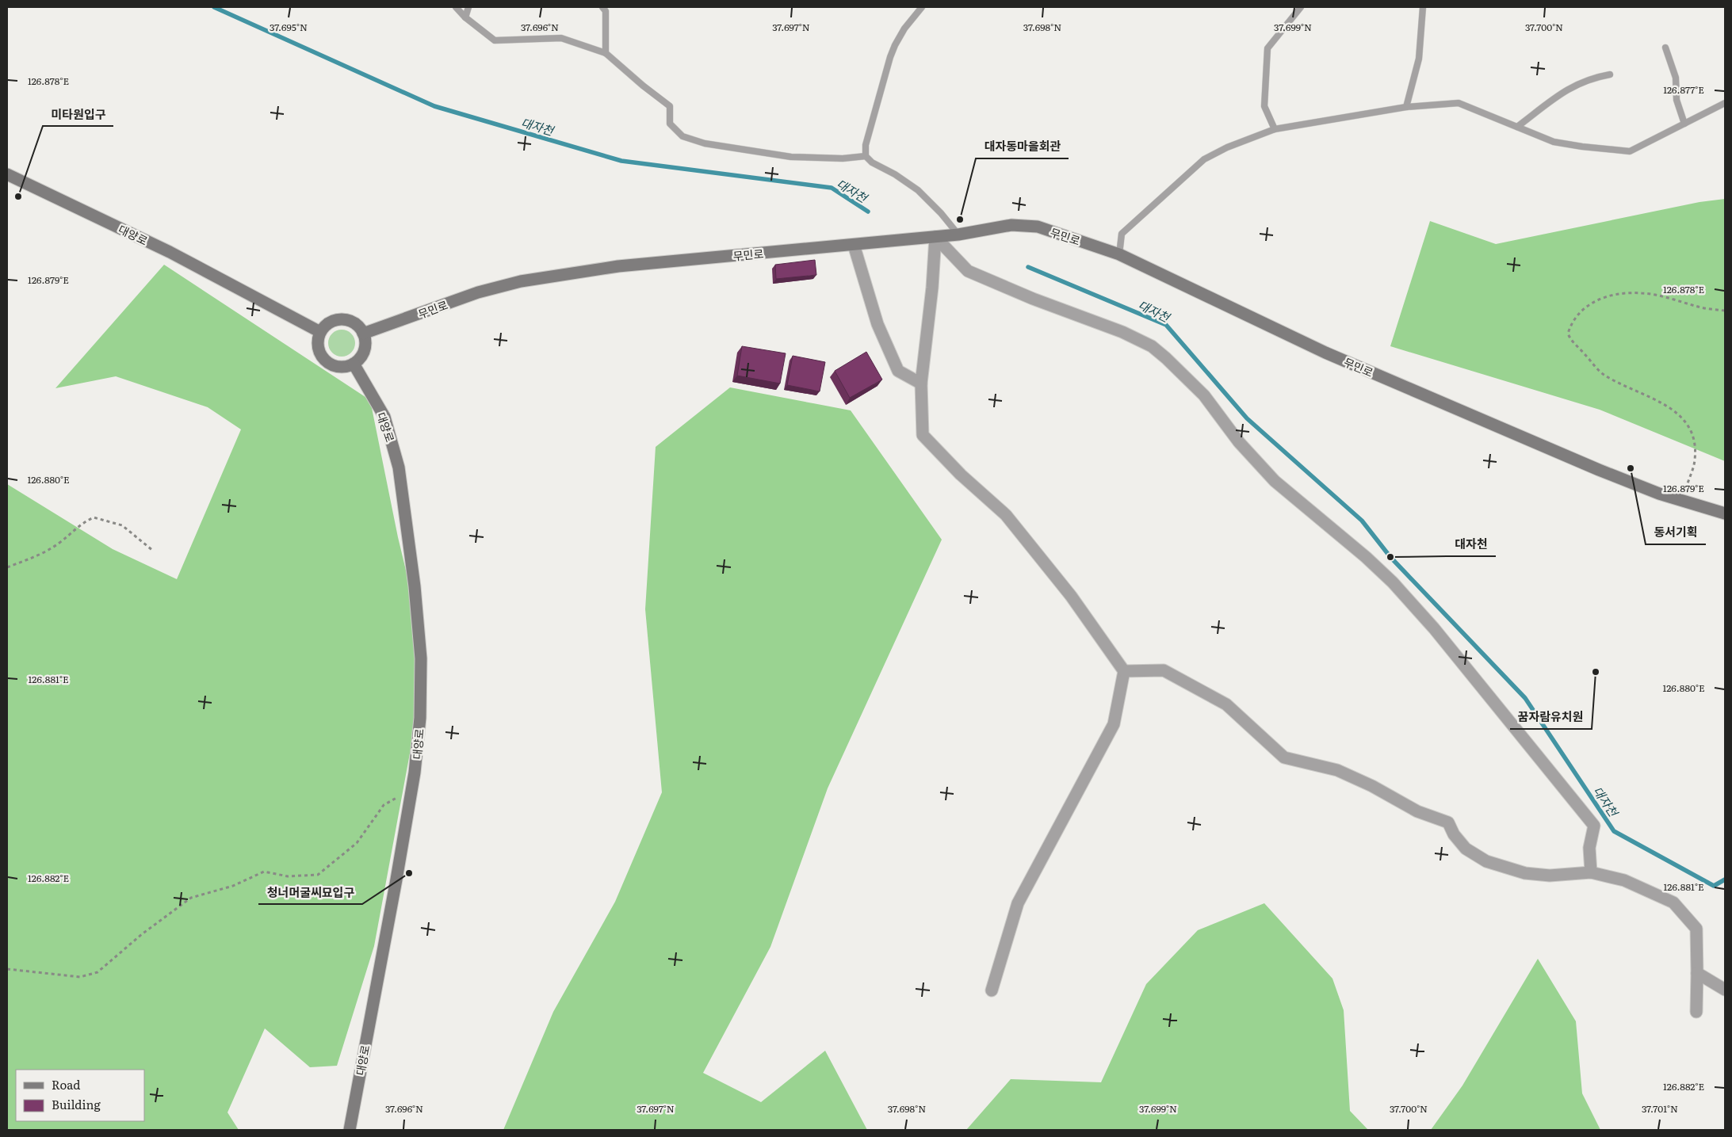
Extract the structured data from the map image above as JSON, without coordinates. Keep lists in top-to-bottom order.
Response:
{
  "streets": {
    "street": ["대양로", "무민로"]
  },
  "crossings": [
    ["대양로", "무민로"]
  ],
  "water": ["대자천"],
  "places": [
    "미타원입구",
    "대자동마을회관",
    "동서기획",
    "대자천",
    "꿈자람유치원",
    "청너머굴씨묘입구"
  ],
  "legend": ["Road", "Building"],
  "coordinates": [
    "37.695°N",
    "37.696°N",
    "37.697°N",
    "37.698°N",
    "37.699°N",
    "37.700°N",
    "126.878°E",
    "126.877°E",
    "126.879°E",
    "126.880°E",
    "126.881°E",
    "126.882°E",
    "37.701°N"
  ]
}
